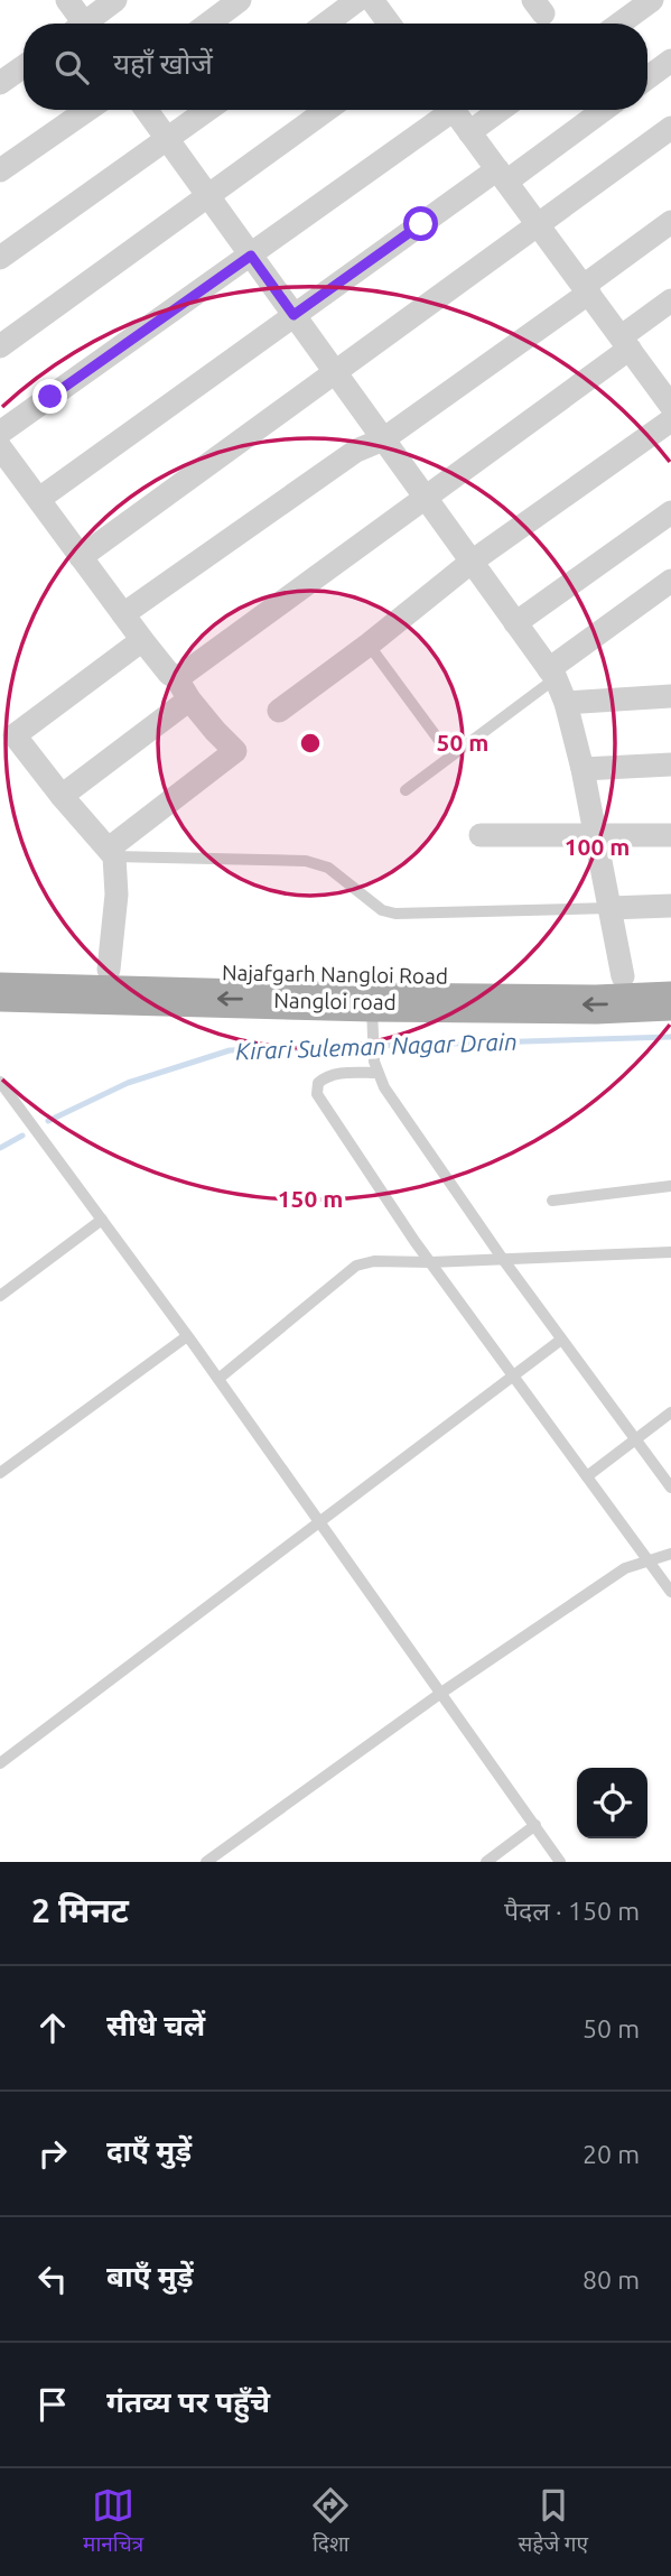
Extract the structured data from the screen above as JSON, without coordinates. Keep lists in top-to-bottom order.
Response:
{
  "streets": {
    "main road": ["Najafgarh Nangloi Road", "Nangloi road"]
  },
  "one_way": ["Nangloi road"],
  "water": ["Kirari Suleman Nagar Drain"],
  "page": {
    "search": "यहाँ खोजें",
    "heading": ["2 मिनट", "पैदल · 150 m"],
    "list": [
      ["सीधे चलें", "50 m"],
      ["दाएँ मुड़ें", "20 m"],
      ["बाएँ मुड़ें", "80 m"],
      "गंतव्य पर पहुँचे"
    ],
    "nav": ["मानचित्र", "दिशा", "सहेजे गए"]
  },
  "rings": ["50 m", "100 m", "150 m"]
}
